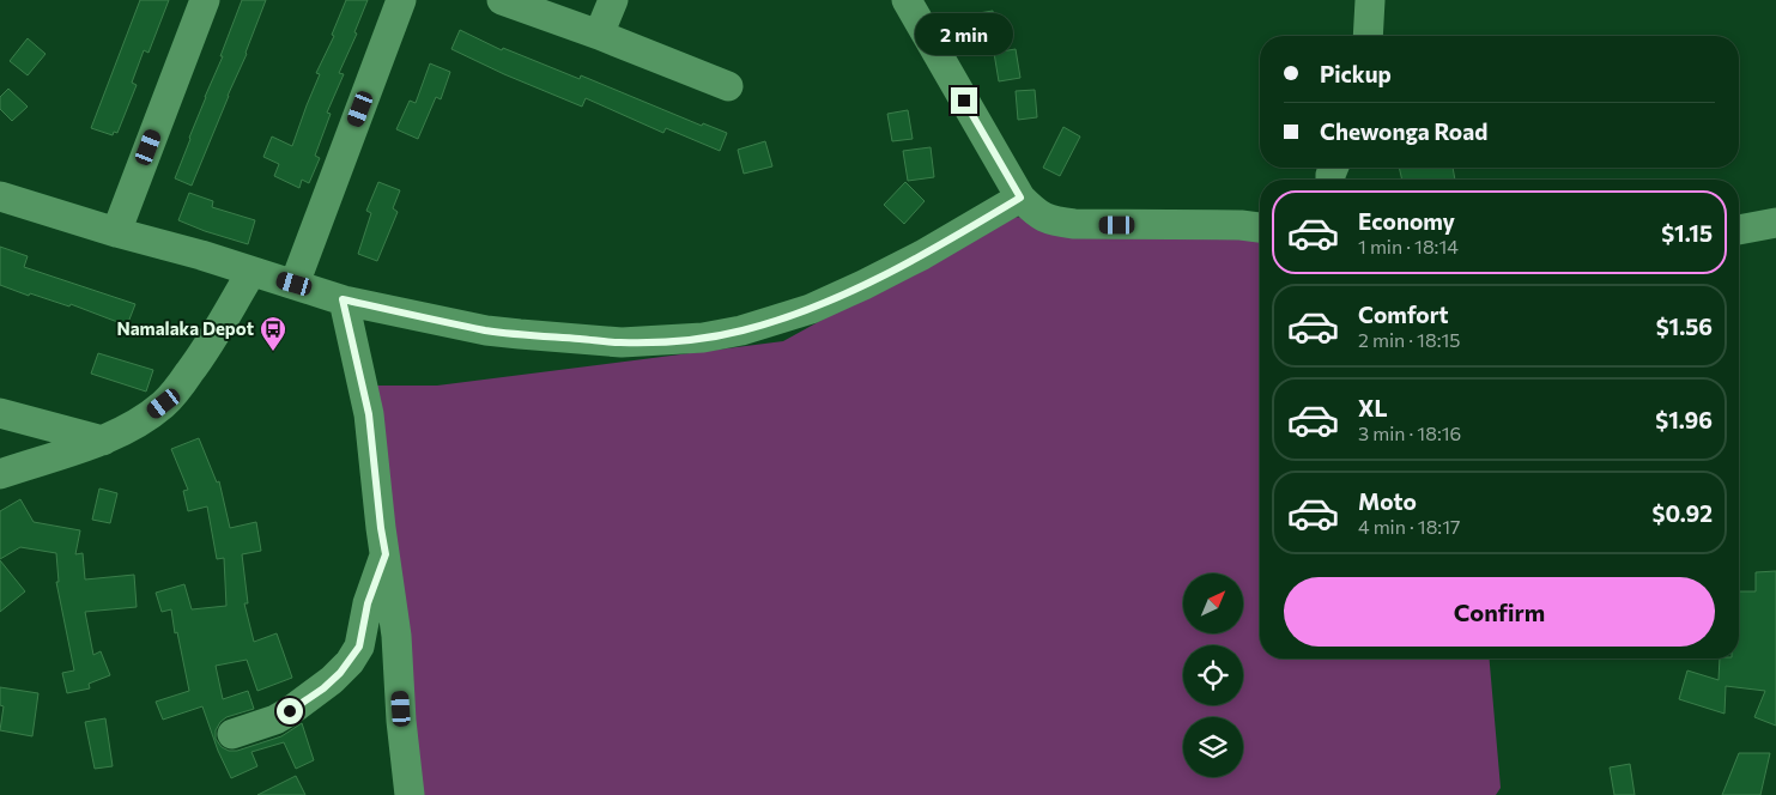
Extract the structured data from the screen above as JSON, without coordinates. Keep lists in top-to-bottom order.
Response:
{
  "places": {
    "bus stop": ["Namalaka Depot"]
  },
  "north": "top right",
  "page": {
    "bubble": "2 min",
    "banner": ["Pickup", "Chewonga Road"],
    "list": [
      {
        "name": "Economy",
        "note": "1 min · 18:14",
        "value": "$1.15"
      },
      {
        "name": "Comfort",
        "note": "2 min · 18:15",
        "value": "$1.56"
      },
      {
        "name": "XL",
        "note": "3 min · 18:16",
        "value": "$1.96"
      },
      {
        "name": "Moto",
        "note": "4 min · 18:17",
        "value": "$0.92"
      }
    ],
    "buttons": "Confirm"
  }
}
